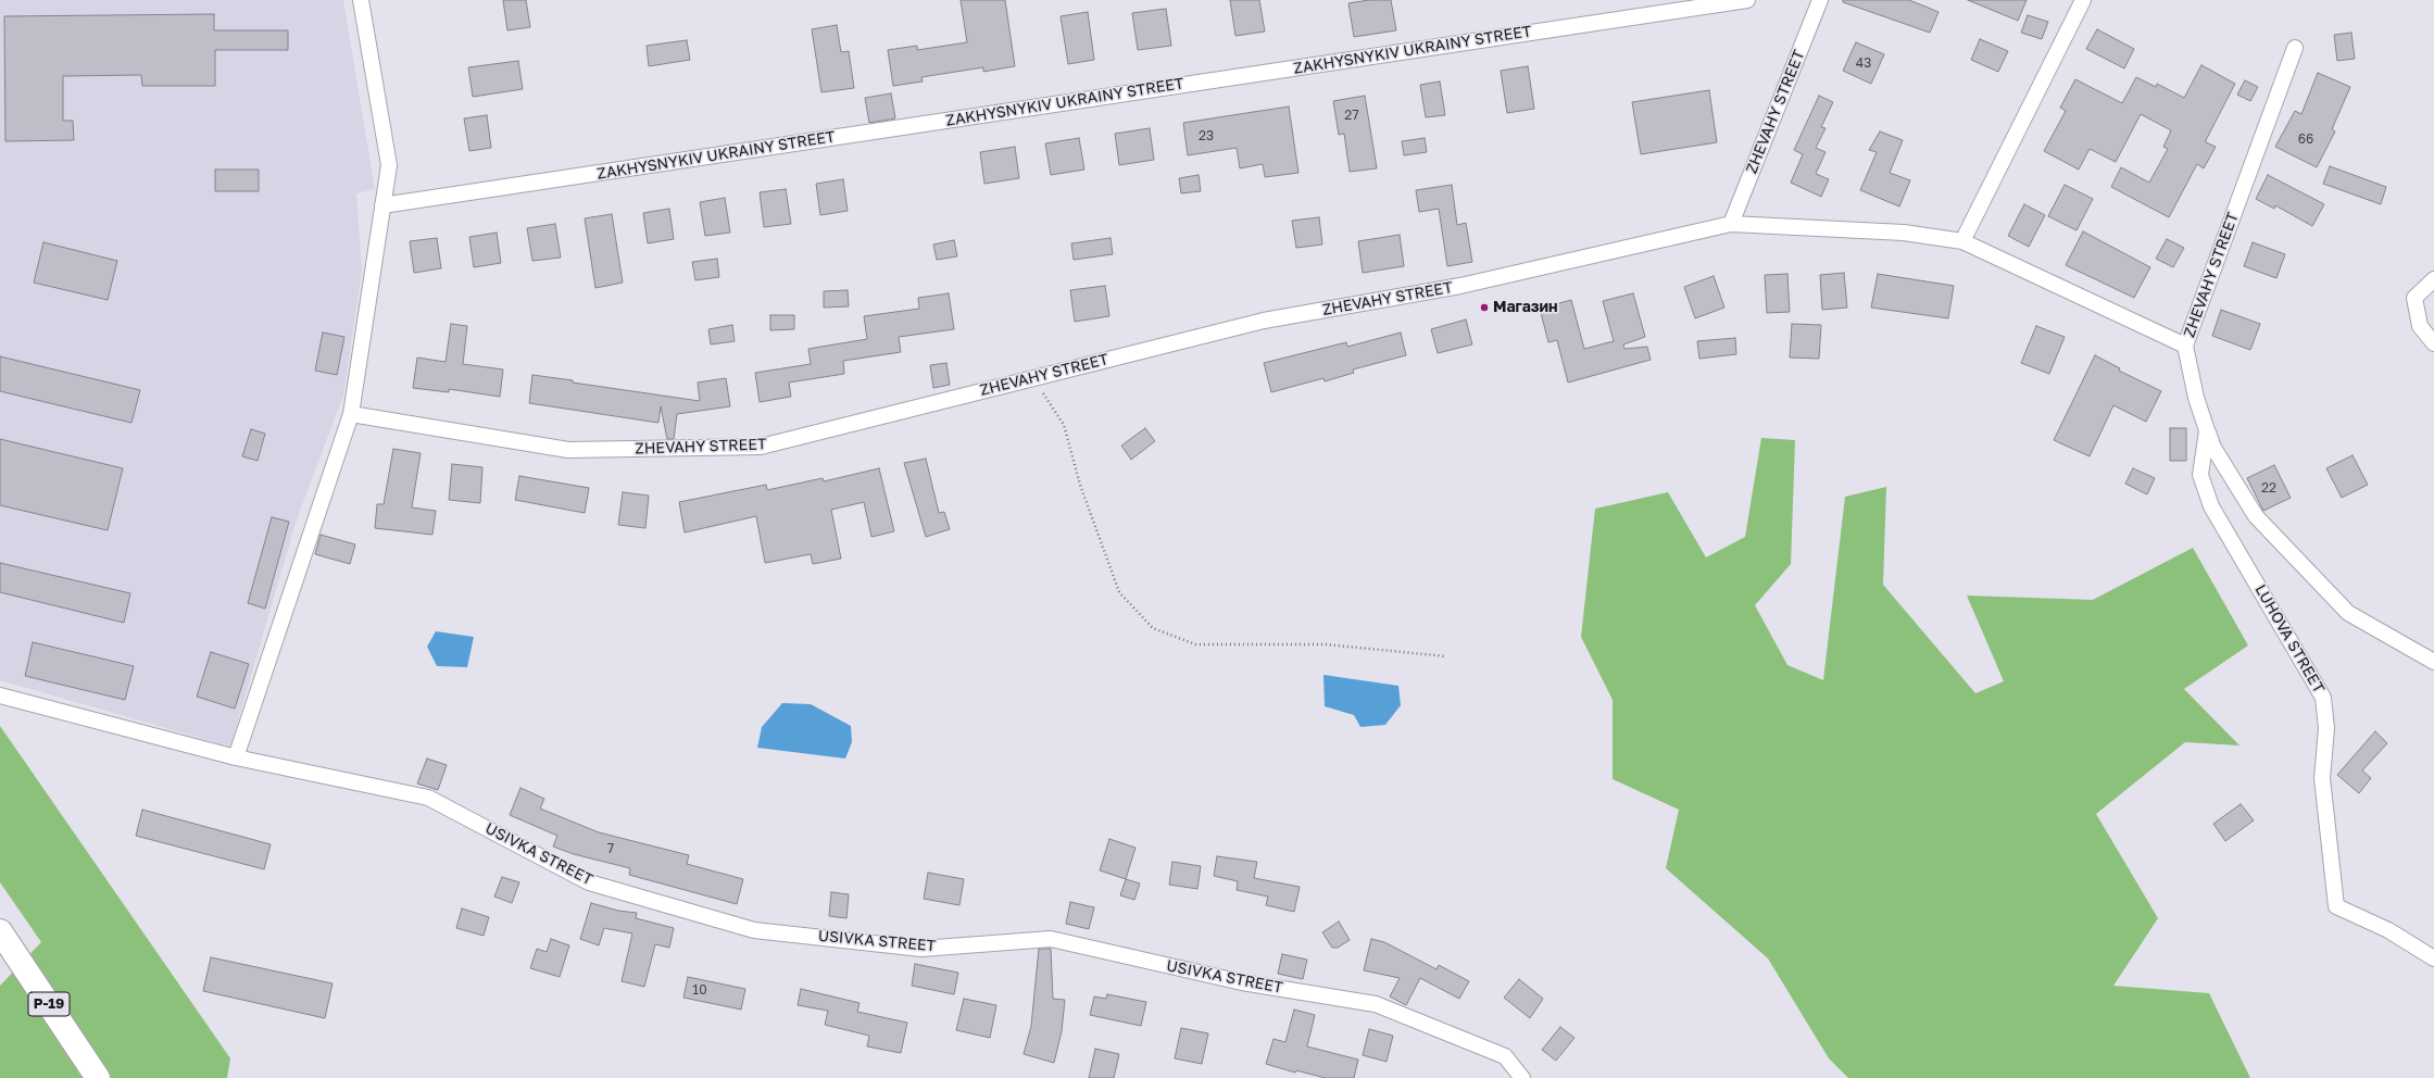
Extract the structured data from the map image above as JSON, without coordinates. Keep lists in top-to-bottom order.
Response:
{
  "streets": {
    "main road": ["Р-19"],
    "street": [
      "ZAKHYSNYKIV UKRAINY STREET",
      "ZHEVAHY STREET",
      "LUHOVA STREET",
      "USIVKA STREET"
    ]
  },
  "crossings": [
    ["ZHEVAHY STREET", "LUHOVA STREET"]
  ],
  "places": ["Магазин"],
  "house_numbers": [
    "43",
    "27",
    "23",
    "66",
    "22",
    "7",
    "10"
  ]
}
